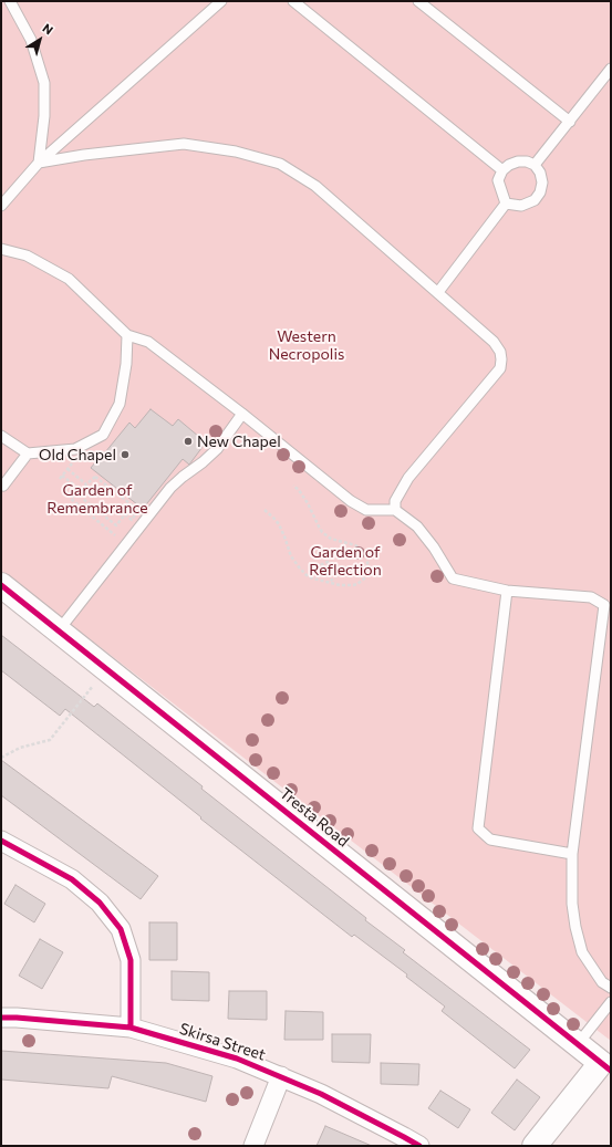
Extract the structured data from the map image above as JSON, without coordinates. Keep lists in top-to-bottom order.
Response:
{
  "streets": {
    "street": ["Tresta Road", "Skirsa Street"]
  },
  "parks": ["Western Necropolis", "Garden of Remembrance", "Garden of Reflection"],
  "places": ["New Chapel", "Old Chapel"],
  "north": "top right"
}
